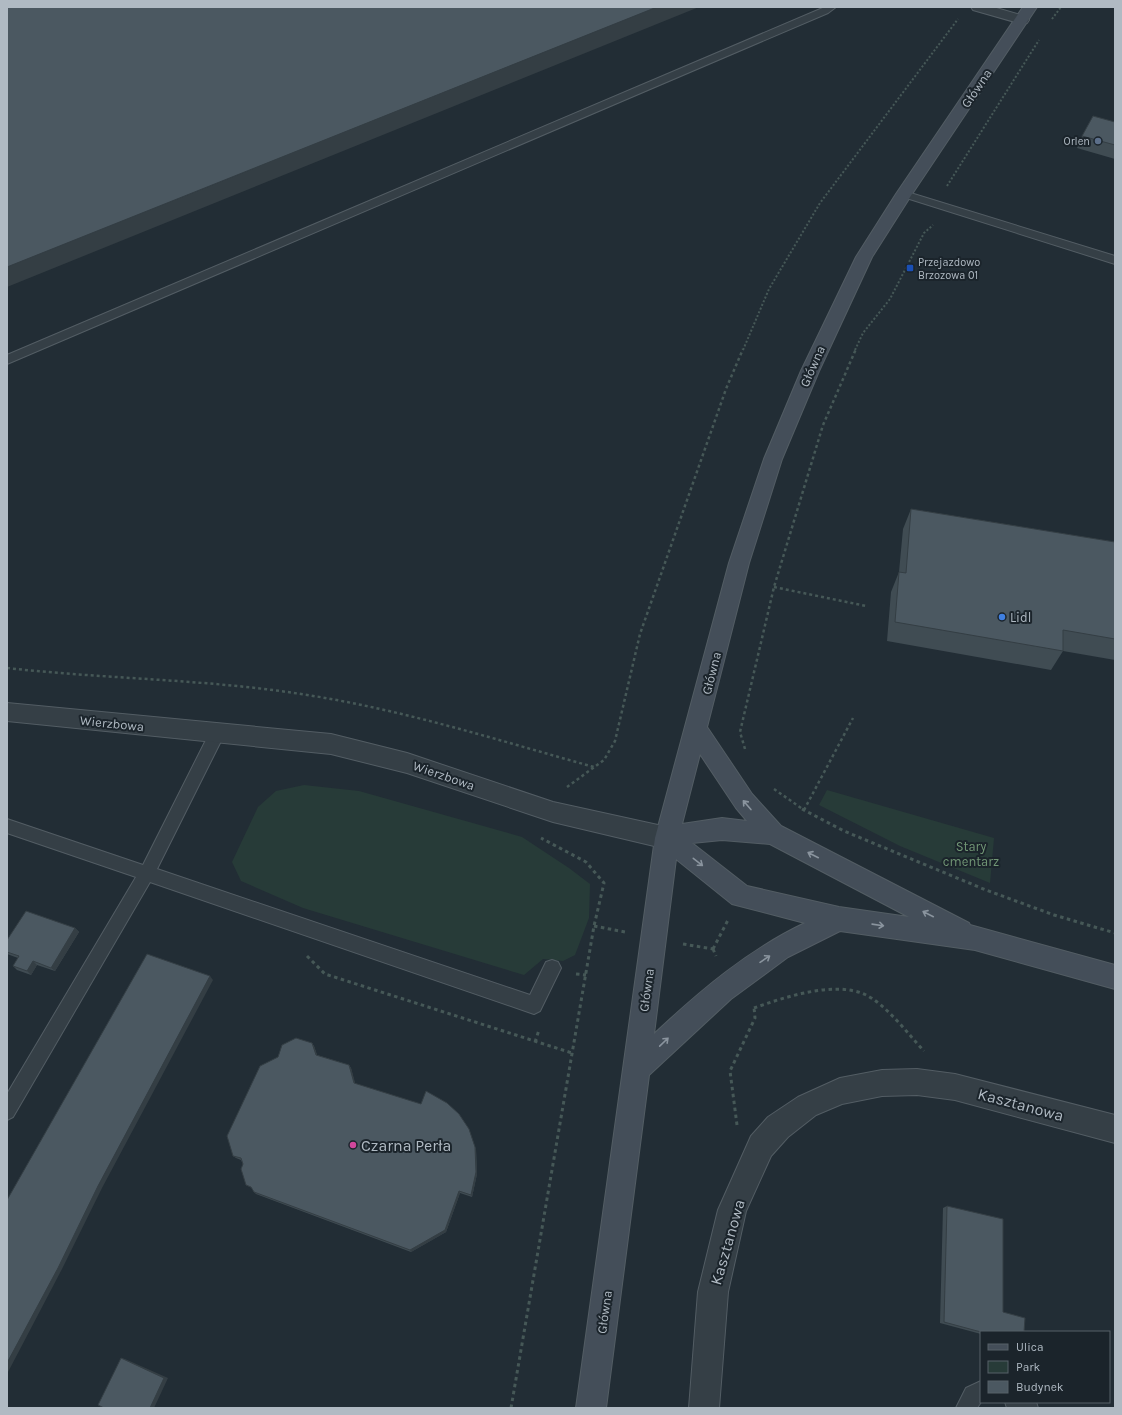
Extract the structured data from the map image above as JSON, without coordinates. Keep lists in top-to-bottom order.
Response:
{
  "streets": {
    "main road": ["Główna"],
    "street": ["Wierzbowa", "Kasztanowa"]
  },
  "crossings": [
    ["Główna", "Wierzbowa"]
  ],
  "parks": ["Stary cmentarz"],
  "places": {
    "other": ["Orlen", "Lidl", "Czarna Perła"],
    "transit": ["Przejazdowo Brzozowa 01"]
  },
  "legend": ["Ulica", "Park", "Budynek"]
}
